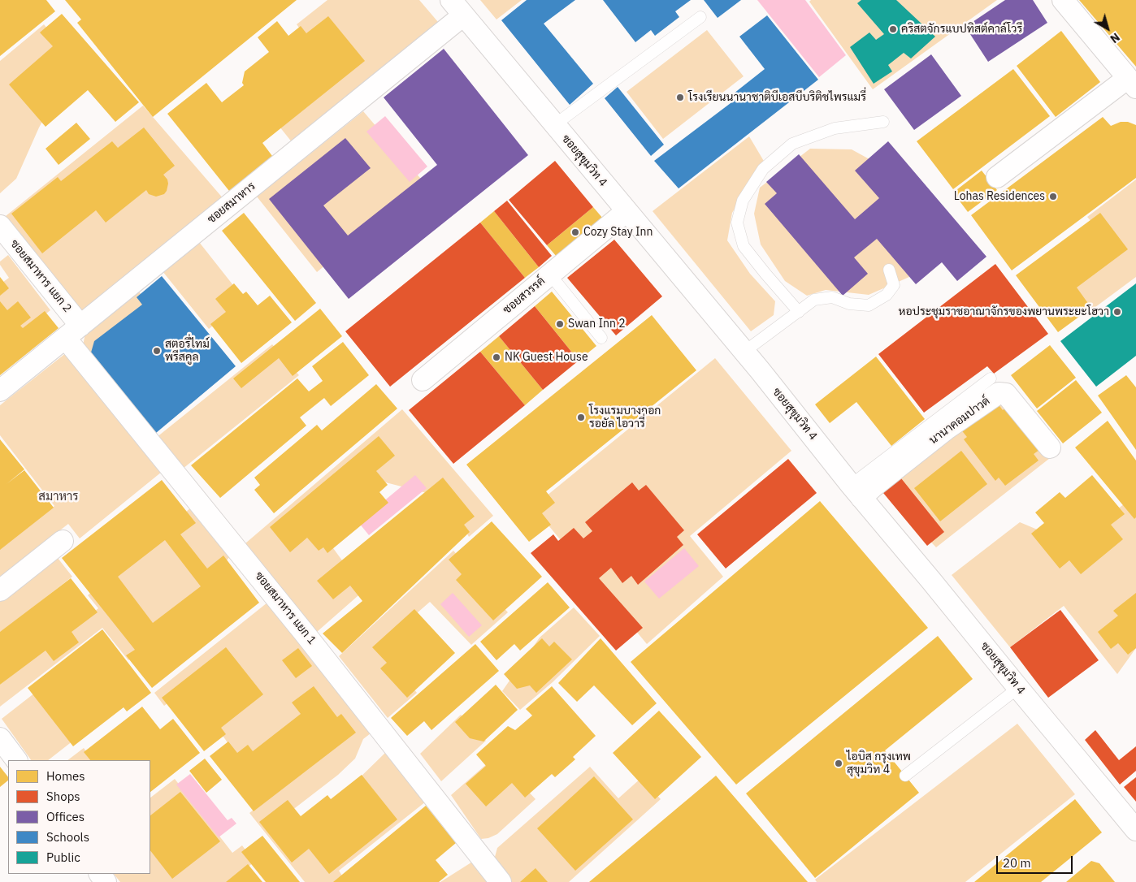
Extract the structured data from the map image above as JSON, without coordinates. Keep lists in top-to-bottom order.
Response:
{
  "streets": {
    "street": [
      "ซอยสุขุมวิท 4",
      "ซอยสมาหาร",
      "ซอยสมาหาร แยก 2",
      "ซอยสวรรค์",
      "นานาคอมปาวด์",
      "ซอยสมาหาร แยก 1"
    ]
  },
  "crossings": [
    ["ซอยสุขุมวิท 4", "ซอยสมาหาร"],
    ["ซอยสุขุมวิท 4", "ซอยสวรรค์"],
    ["ซอยสุขุมวิท 4", "นานาคอมปาวด์"],
    ["ซอยสมาหาร", "ซอยสมาหาร แยก 2"],
    ["ซอยสมาหาร", "ซอยสมาหาร แยก 1"],
    ["ซอยสมาหาร แยก 2", "ซอยสมาหาร แยก 1"]
  ],
  "districts": ["สมาหาร"],
  "places": [
    "คริสตจักรแบปทิสต์คาล์โวรี",
    "โรงเรียนนานาชาติบีเอสบีบริติชไพรแมรี่",
    "Lohas Residences",
    "Cozy Stay Inn",
    "หอประชุมราชอาณาจักรของพยานพระยะโฮวา",
    "Swan Inn 2",
    "สตอรี่ไทม์ พรีสคูล",
    "NK Guest House",
    "โรงแรมบางกอก รอยัล ไอวารี่",
    "ไอบิส กรุงเทพ สุขุมวิท 4"
  ],
  "legend": [
    "Homes",
    "Shops",
    "Offices",
    "Schools",
    "Public"
  ],
  "scale_bar": "20 m",
  "north": "bottom right"
}
